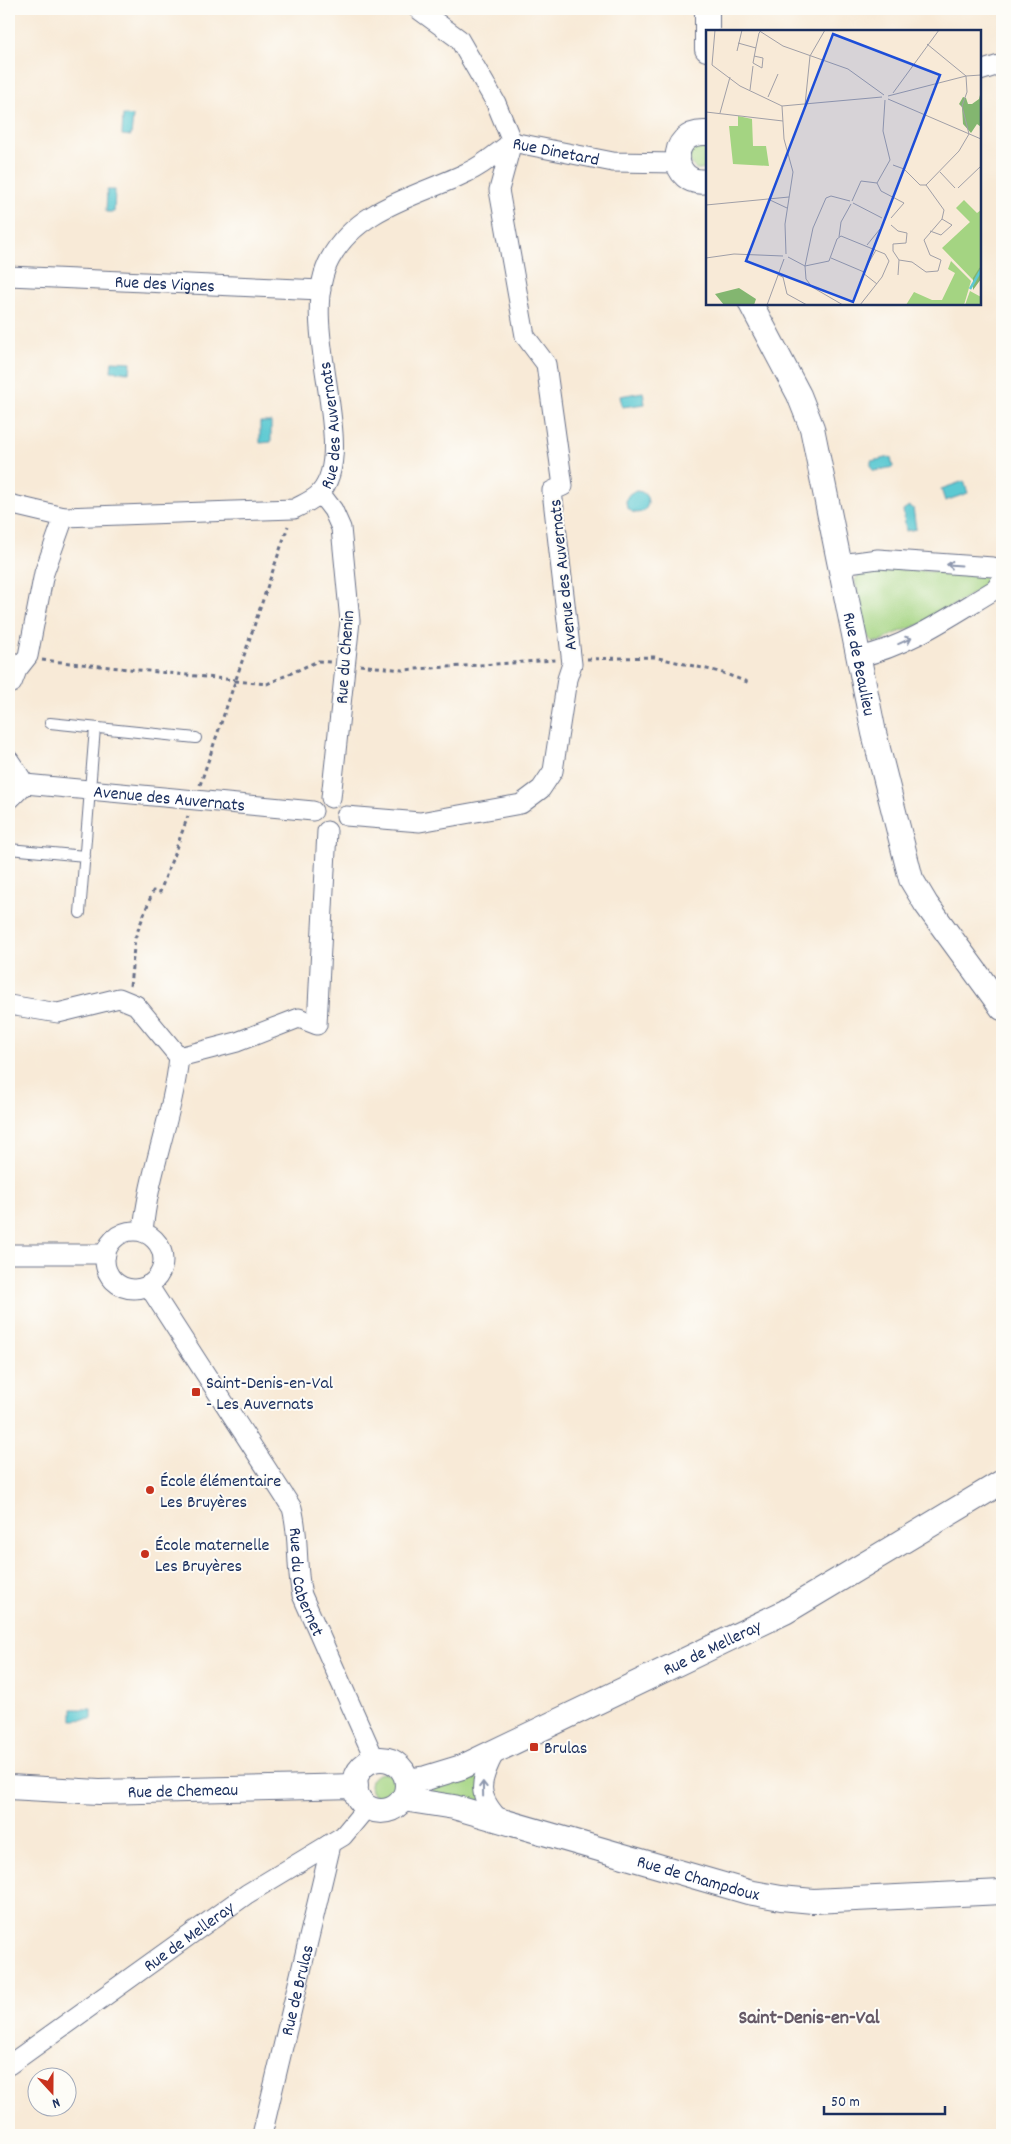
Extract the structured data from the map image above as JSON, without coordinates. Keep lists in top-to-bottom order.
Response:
{
  "streets": {
    "street": [
      "Rue Dinetard",
      "Rue des Vignes",
      "Rue des Auvernats",
      "Avenue des Auvernats",
      "Rue du Chenin",
      "Rue de Beaulieu",
      "Rue du Cabernet",
      "Rue de Melleray",
      "Rue de Chemeau",
      "Rue de Champdoux",
      "Rue de Brulas"
    ]
  },
  "crossings": [
    ["Rue Dinetard", "Rue des Auvernats"],
    ["Rue Dinetard", "Avenue des Auvernats"],
    ["Rue des Vignes", "Rue des Auvernats"],
    ["Rue des Auvernats", "Avenue des Auvernats"],
    ["Rue des Auvernats", "Rue du Chenin"],
    ["Avenue des Auvernats", "Rue du Chenin"],
    ["Rue du Cabernet", "Rue de Melleray"],
    ["Rue du Cabernet", "Rue de Chemeau"],
    ["Rue du Cabernet", "Rue de Champdoux"],
    ["Rue de Melleray", "Rue de Chemeau"],
    ["Rue de Melleray", "Rue de Champdoux"],
    ["Rue de Melleray", "Rue de Brulas"],
    ["Rue de Chemeau", "Rue de Champdoux"]
  ],
  "districts": ["Saint-Denis-en-Val"],
  "places": {
    "transit": ["Saint-Denis-en-Val - Les Auvernats", "Brulas"],
    "other": ["École élémentaire Les Bruyères", "École maternelle Les Bruyères"]
  },
  "scale_bar": "50 m",
  "north": "bottom"
}
